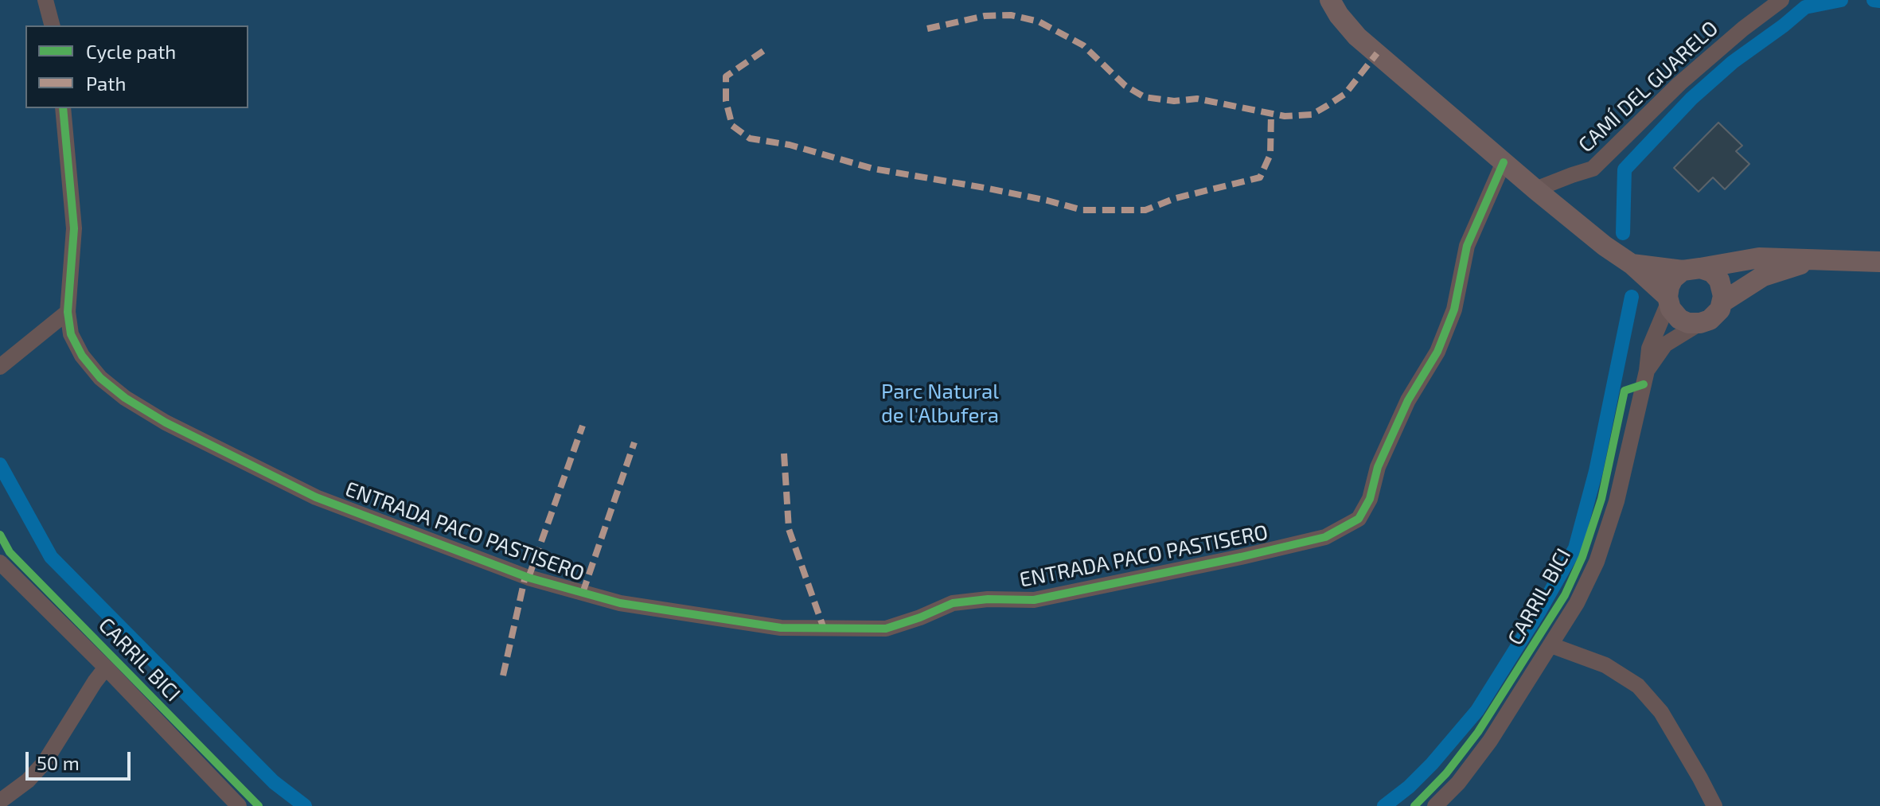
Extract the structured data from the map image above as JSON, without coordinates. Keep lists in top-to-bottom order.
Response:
{
  "streets": {
    "street": ["CAMÍ DEL GUARELO", "ENTRADA PACO PASTISERO"],
    "cycle path": ["CARRIL BICI"]
  },
  "parks": ["Parc Natural de l'Albufera"],
  "legend": ["Cycle path", "Path"],
  "scale_bar": "50 m"
}
